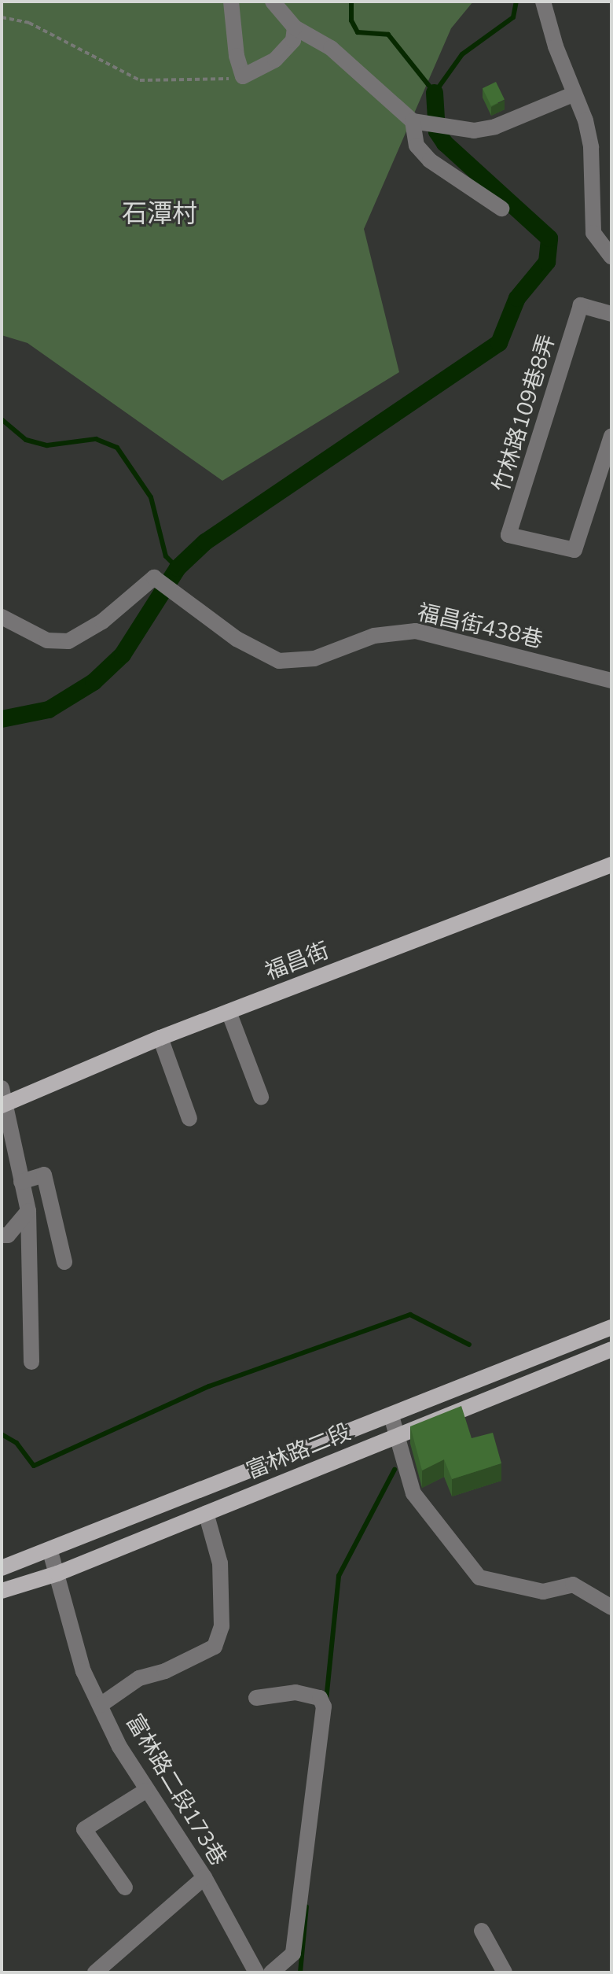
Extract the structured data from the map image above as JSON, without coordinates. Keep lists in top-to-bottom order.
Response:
{
  "streets": {
    "main road": ["福昌街", "富林路二段"],
    "street": ["竹林路109巷8弄", "福昌街438巷", "富林路二段173巷"]
  },
  "crossings": [
    ["富林路二段", "富林路二段173巷"]
  ],
  "districts": ["石潭村"]
}
